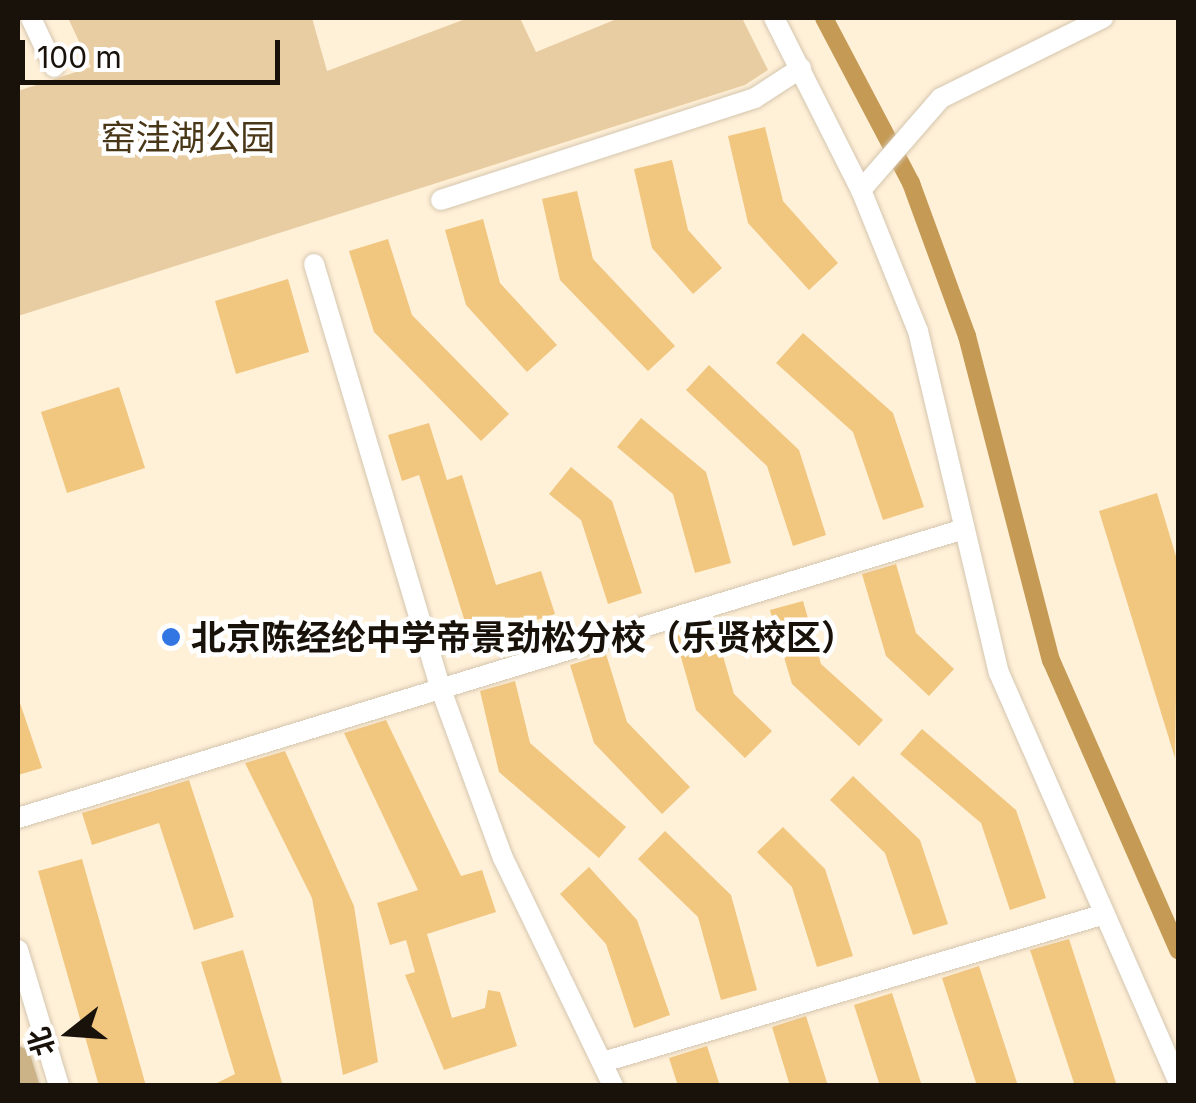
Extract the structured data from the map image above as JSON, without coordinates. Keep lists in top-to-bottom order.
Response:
{
  "parks": ["窑洼湖公园"],
  "places": ["北京陈经纶中学帝景劲松分校（乐贤校区）"],
  "scale_bar": "100 m",
  "north": "left"
}
